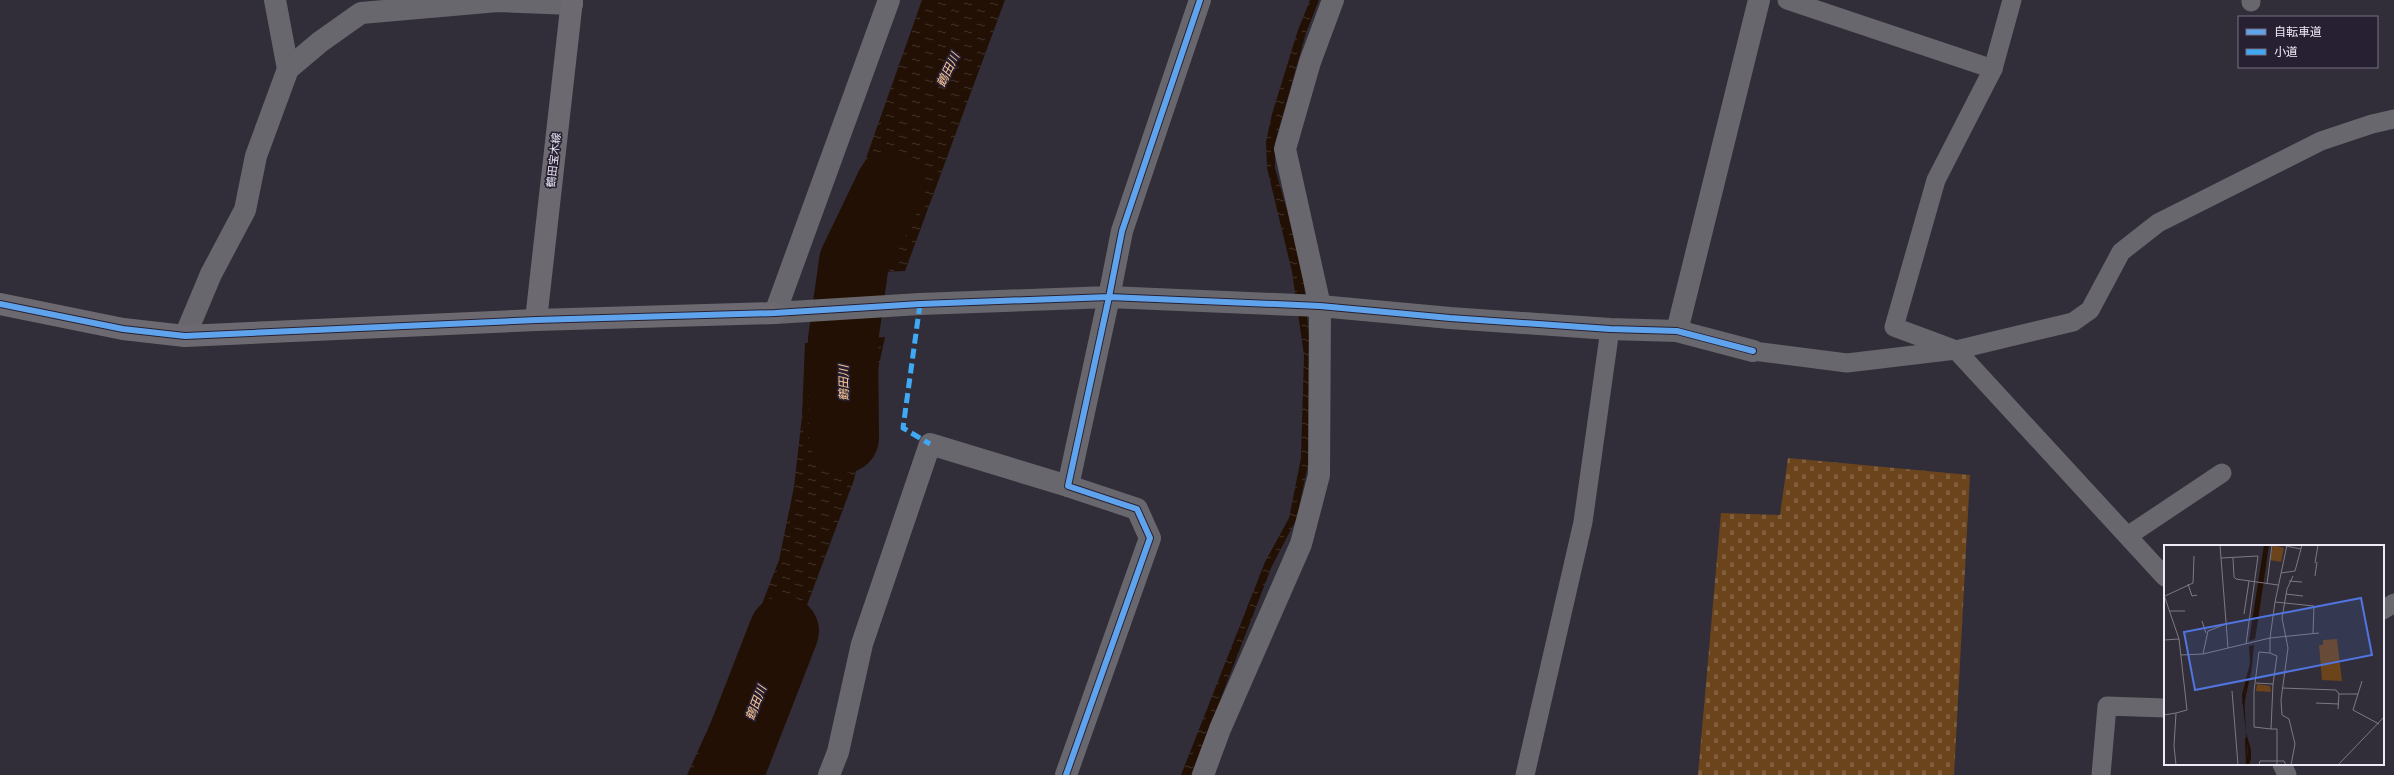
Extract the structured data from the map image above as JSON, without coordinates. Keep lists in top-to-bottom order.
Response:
{
  "streets": {
    "street": ["鶴田宝木線"]
  },
  "water": ["鶴田川"],
  "legend": ["自転車道", "小道"]
}
